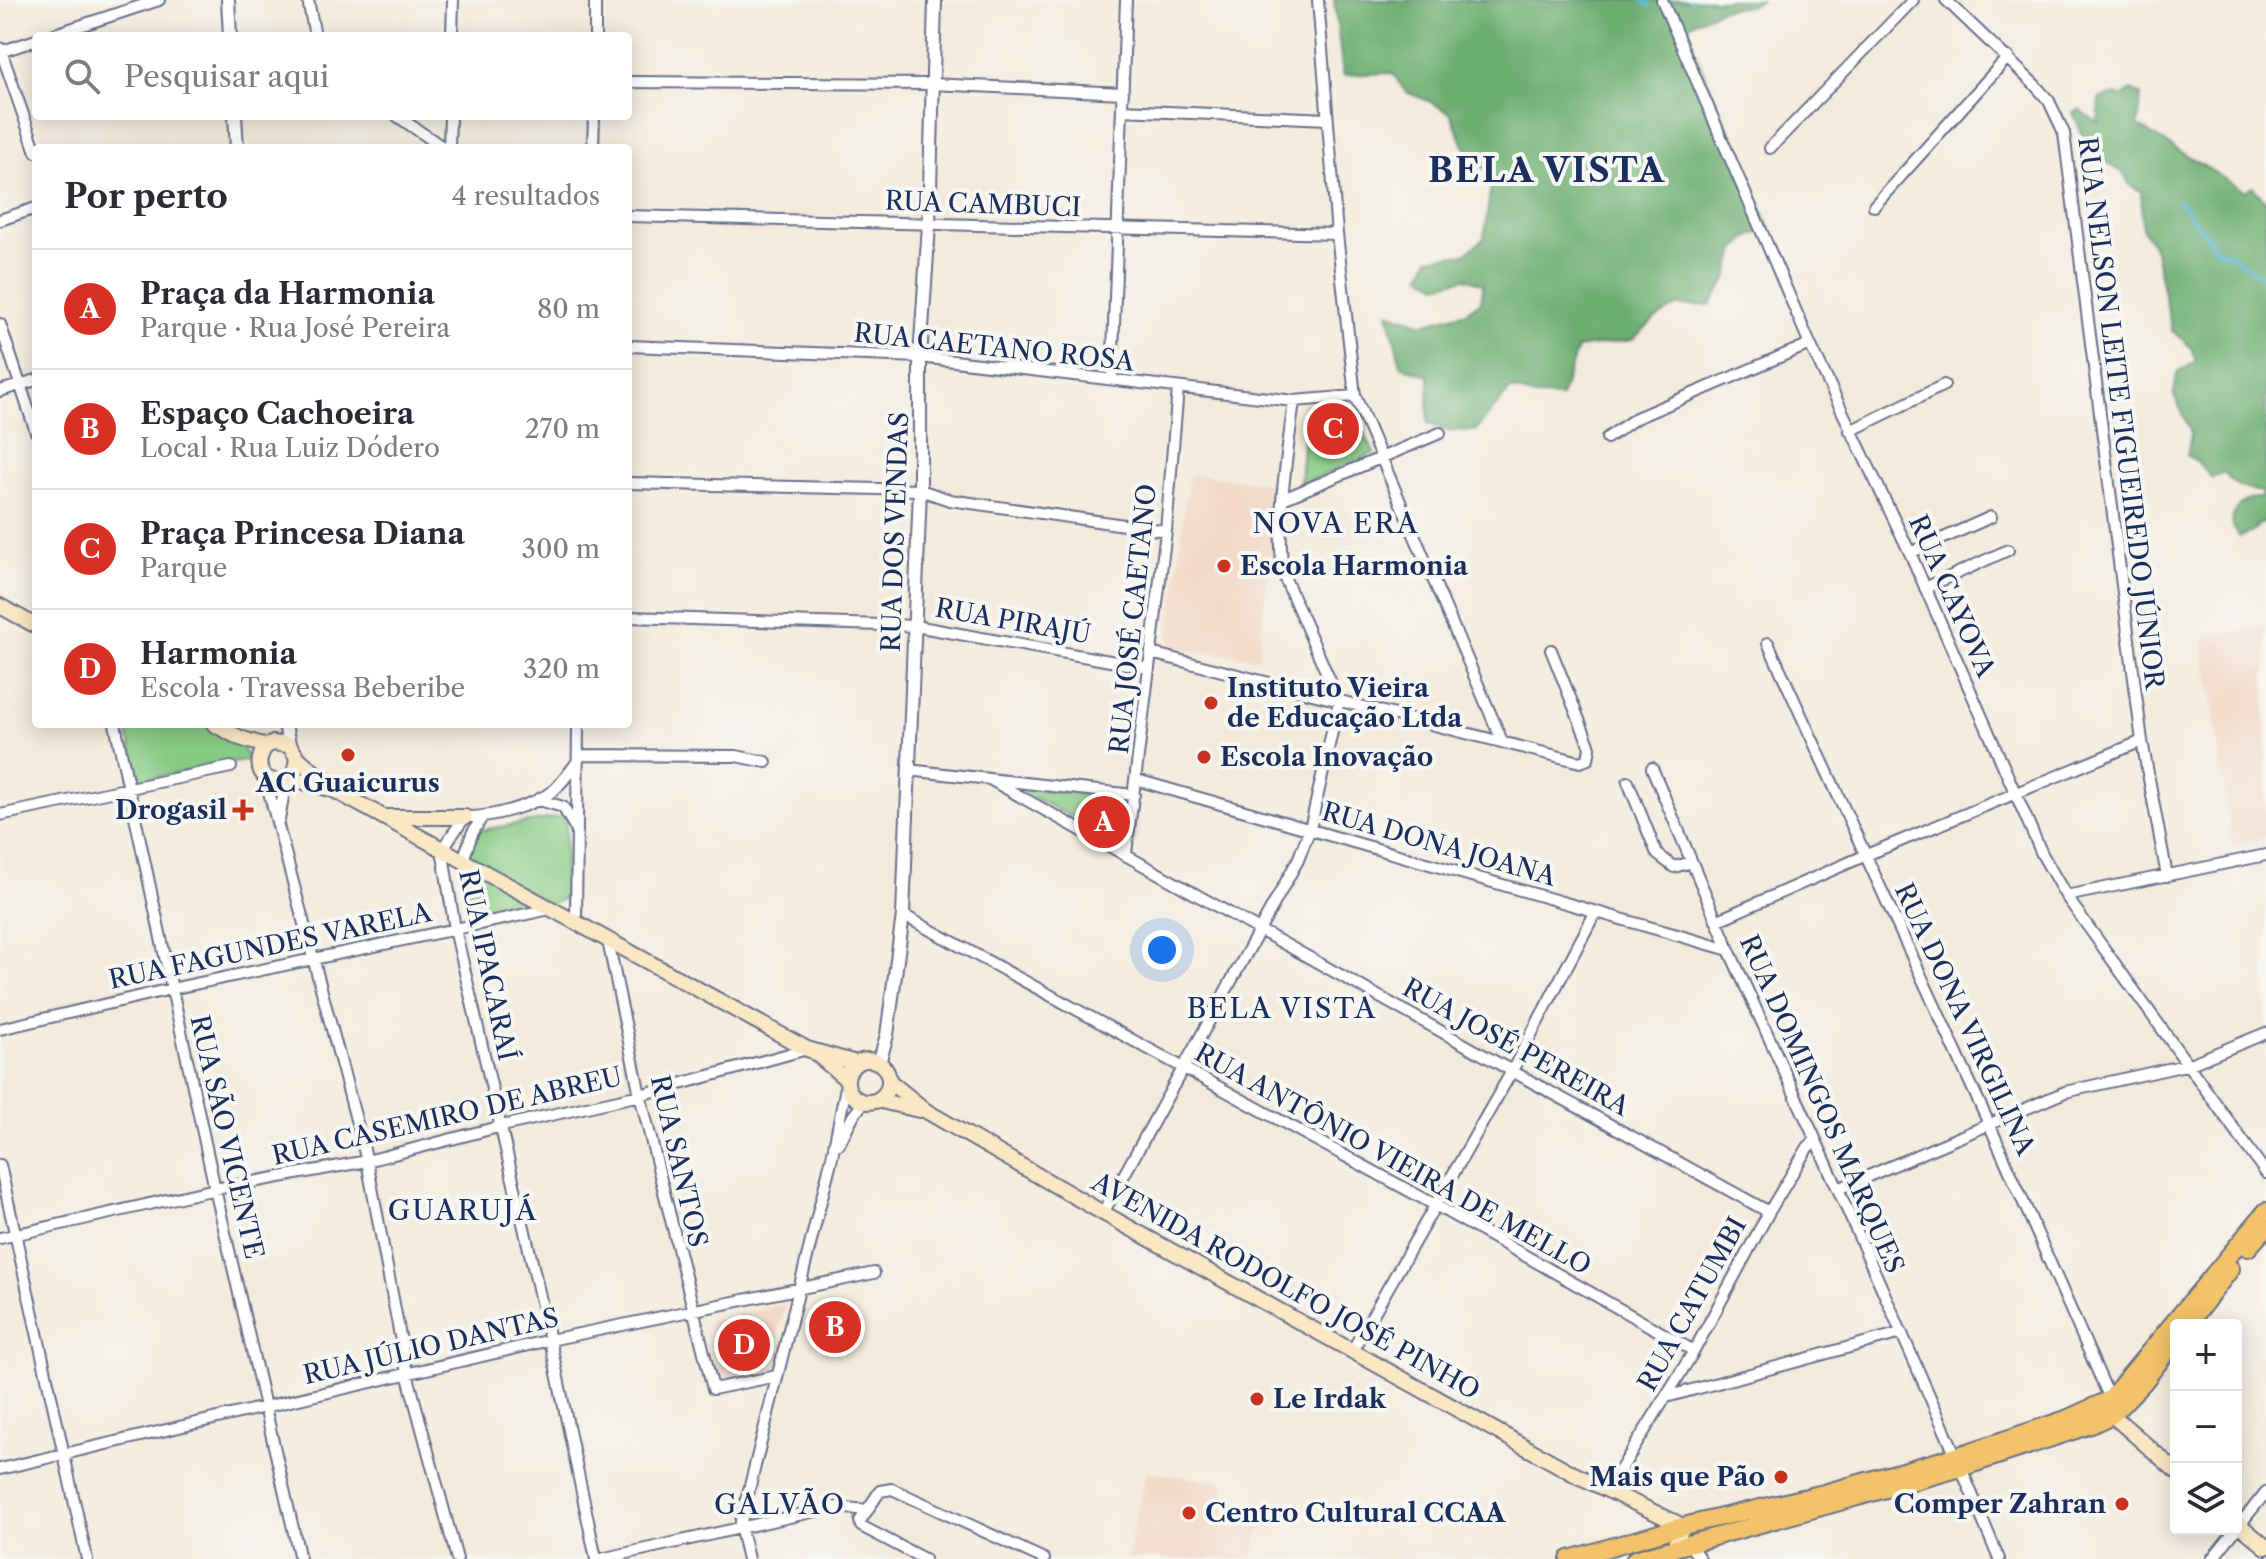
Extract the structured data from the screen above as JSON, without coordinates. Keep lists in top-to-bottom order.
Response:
{
  "streets": {
    "main road": ["AVENIDA RODOLFO JOSÉ PINHO"],
    "street": [
      "RUA CAMBUCI",
      "RUA CAETANO ROSA",
      "RUA NELSON LEITE FIGUEIREDO JÚNIOR",
      "RUA DOS VENDAS",
      "RUA CAYOVA",
      "RUA JOSÉ CAETANO",
      "RUA PIRAJÚ",
      "RUA DONA JOANA",
      "RUA FAGUNDES VARELA",
      "RUA IPACARAÍ",
      "RUA DONA VIRGILINA",
      "RUA JOSÉ PEREIRA",
      "RUA DOMINGOS MARQUES",
      "RUA CASEMIRO DE ABREU",
      "RUA SÃO VICENTE",
      "RUA ANTÔNIO VIEIRA DE MELLO",
      "RUA SANTOS",
      "RUA CATUMBI",
      "RUA JÚLIO DANTAS"
    ]
  },
  "crossings": [
    ["RUA CAMBUCI", "RUA DOS VENDAS"],
    ["RUA CAETANO ROSA", "RUA DOS VENDAS"],
    ["RUA CAETANO ROSA", "RUA JOSÉ CAETANO"],
    ["RUA DOS VENDAS", "RUA PIRAJÚ"],
    ["RUA DOS VENDAS", "RUA ANTÔNIO VIEIRA DE MELLO"],
    ["RUA JOSÉ CAETANO", "RUA PIRAJÚ"],
    ["RUA JOSÉ CAETANO", "RUA DONA JOANA"],
    ["RUA JOSÉ CAETANO", "RUA JOSÉ PEREIRA"],
    ["RUA DONA JOANA", "RUA DOMINGOS MARQUES"],
    ["RUA FAGUNDES VARELA", "RUA IPACARAÍ"],
    ["RUA FAGUNDES VARELA", "RUA SÃO VICENTE"],
    ["RUA IPACARAÍ", "RUA CASEMIRO DE ABREU"],
    ["RUA IPACARAÍ", "RUA JÚLIO DANTAS"],
    ["RUA JOSÉ PEREIRA", "RUA CATUMBI"],
    ["RUA DOMINGOS MARQUES", "RUA CATUMBI"],
    ["RUA CASEMIRO DE ABREU", "RUA SÃO VICENTE"],
    ["RUA CASEMIRO DE ABREU", "RUA SANTOS"],
    ["RUA SÃO VICENTE", "RUA JÚLIO DANTAS"],
    ["RUA ANTÔNIO VIEIRA DE MELLO", "RUA CATUMBI"],
    ["RUA SANTOS", "RUA JÚLIO DANTAS"],
    ["AVENIDA RODOLFO JOSÉ PINHO", "RUA CATUMBI"]
  ],
  "districts": [
    "BELA VISTA",
    "NOVA ERA",
    "BELA VISTA",
    "GUARUJÁ",
    "GALVÃO"
  ],
  "places": {
    "other": [
      "Escola Harmonia",
      "Instituto Vieira de Educação Ltda",
      "AC Guaicurus",
      "Escola Inovação",
      "Le Irdak",
      "Mais que Pão",
      "Comper Zahran",
      "Centro Cultural CCAA"
    ],
    "health": ["Drogasil"]
  },
  "page": {
    "search": "Pesquisar aqui",
    "heading": ["Por perto", "4 resultados"],
    "list": [
      {
        "mark": "A",
        "name": "Praça da Harmonia",
        "note": "Parque · Rua José Pereira",
        "value": "80 m"
      },
      {
        "mark": "B",
        "name": "Espaço Cachoeira",
        "note": "Local · Rua Luiz Dódero",
        "value": "270 m"
      },
      {
        "mark": "C",
        "name": "Praça Princesa Diana",
        "note": "Parque",
        "value": "300 m"
      },
      {
        "mark": "D",
        "name": "Harmonia",
        "note": "Escola · Travessa Beberibe",
        "value": "320 m"
      }
    ],
    "pins": [
      "C",
      "A",
      "B",
      "D"
    ],
    "map_buttons": ["+", "−"]
  }
}
